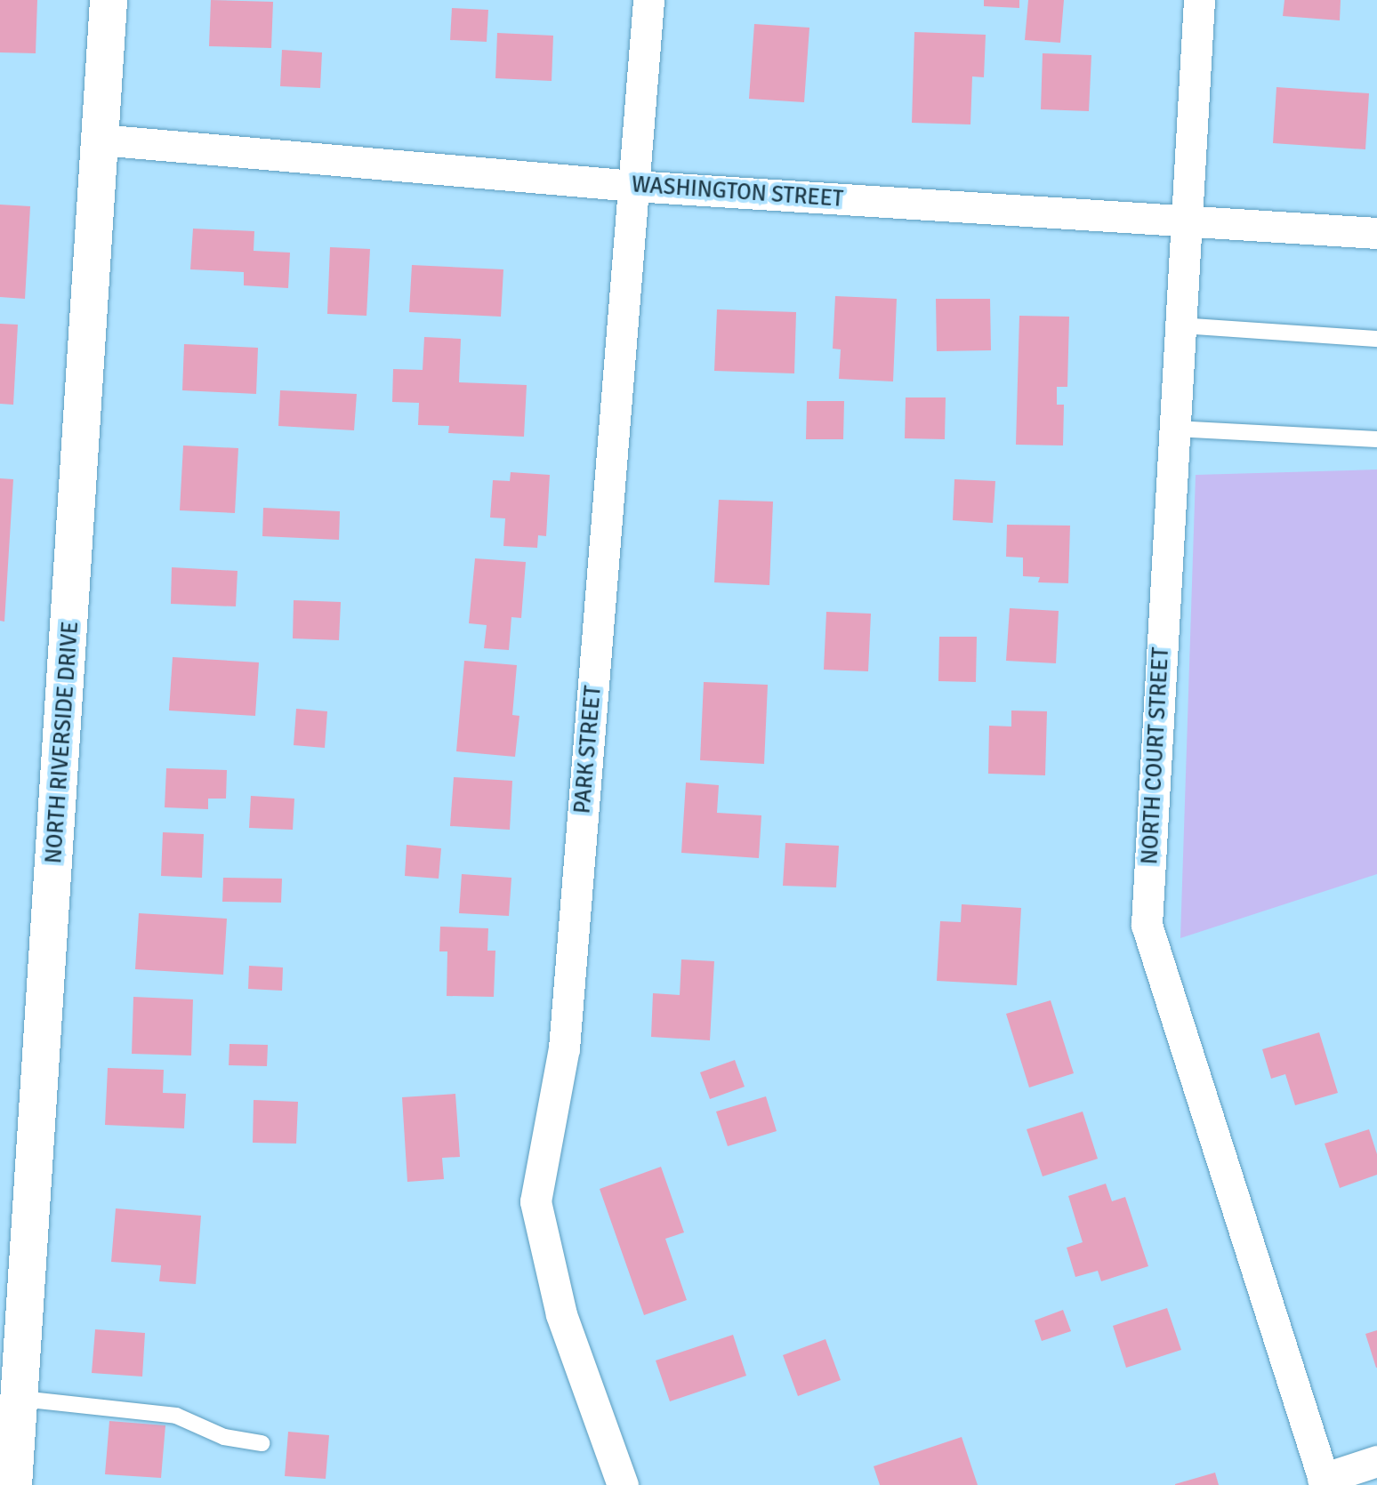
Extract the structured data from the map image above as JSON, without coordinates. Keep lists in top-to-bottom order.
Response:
{
  "streets": {
    "street": [
      "WASHINGTON STREET",
      "NORTH RIVERSIDE DRIVE",
      "PARK STREET",
      "NORTH COURT STREET"
    ]
  },
  "crossings": [
    ["WASHINGTON STREET", "NORTH RIVERSIDE DRIVE"],
    ["WASHINGTON STREET", "PARK STREET"],
    ["WASHINGTON STREET", "NORTH COURT STREET"]
  ]
}
